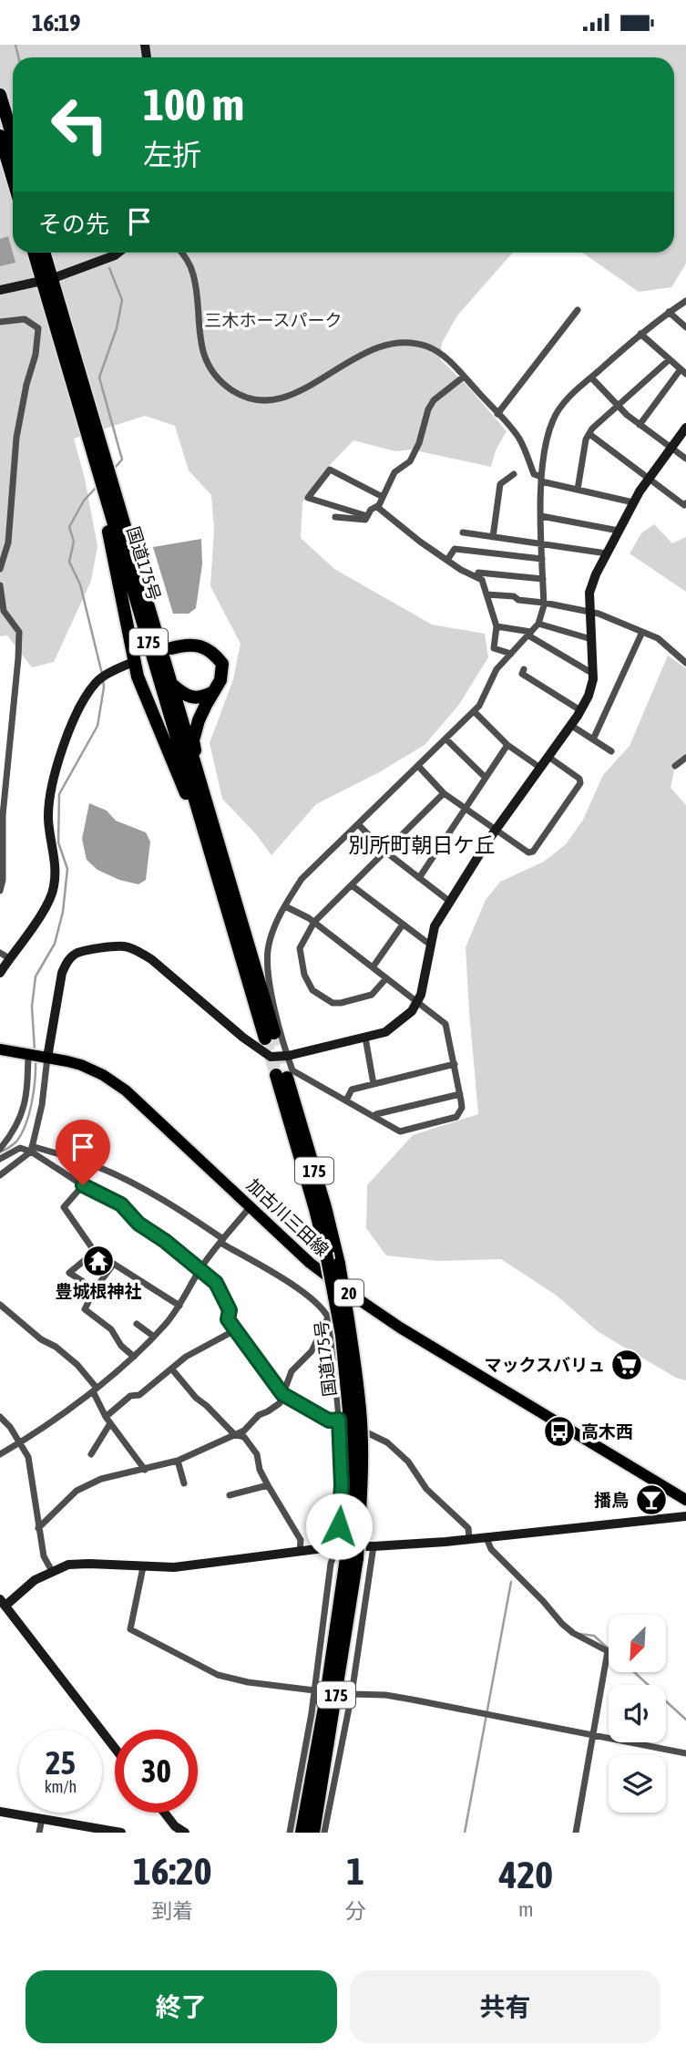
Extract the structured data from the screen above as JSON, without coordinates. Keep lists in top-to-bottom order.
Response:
{
  "streets": {
    "highway": ["国道175号", "175"],
    "main road": ["加古川三田線", "20"]
  },
  "districts": ["別所町朝日ケ丘"],
  "parks": ["三木ホースパーク"],
  "places": {
    "temple": ["豊城根神社"],
    "supermarket": ["マックスバリュ"],
    "bus stop": ["高木西"],
    "bar": ["播鳥"]
  },
  "north": "bottom left",
  "page": {
    "status": "16:19",
    "turn": ["100 m", "左折"],
    "then": "その先",
    "speed": "25 km/h",
    "limit": "30",
    "eta": [
      "16:20",
      "到着",
      "1",
      "分",
      "420",
      "m"
    ],
    "buttons": ["終了", "共有"]
  }
}
